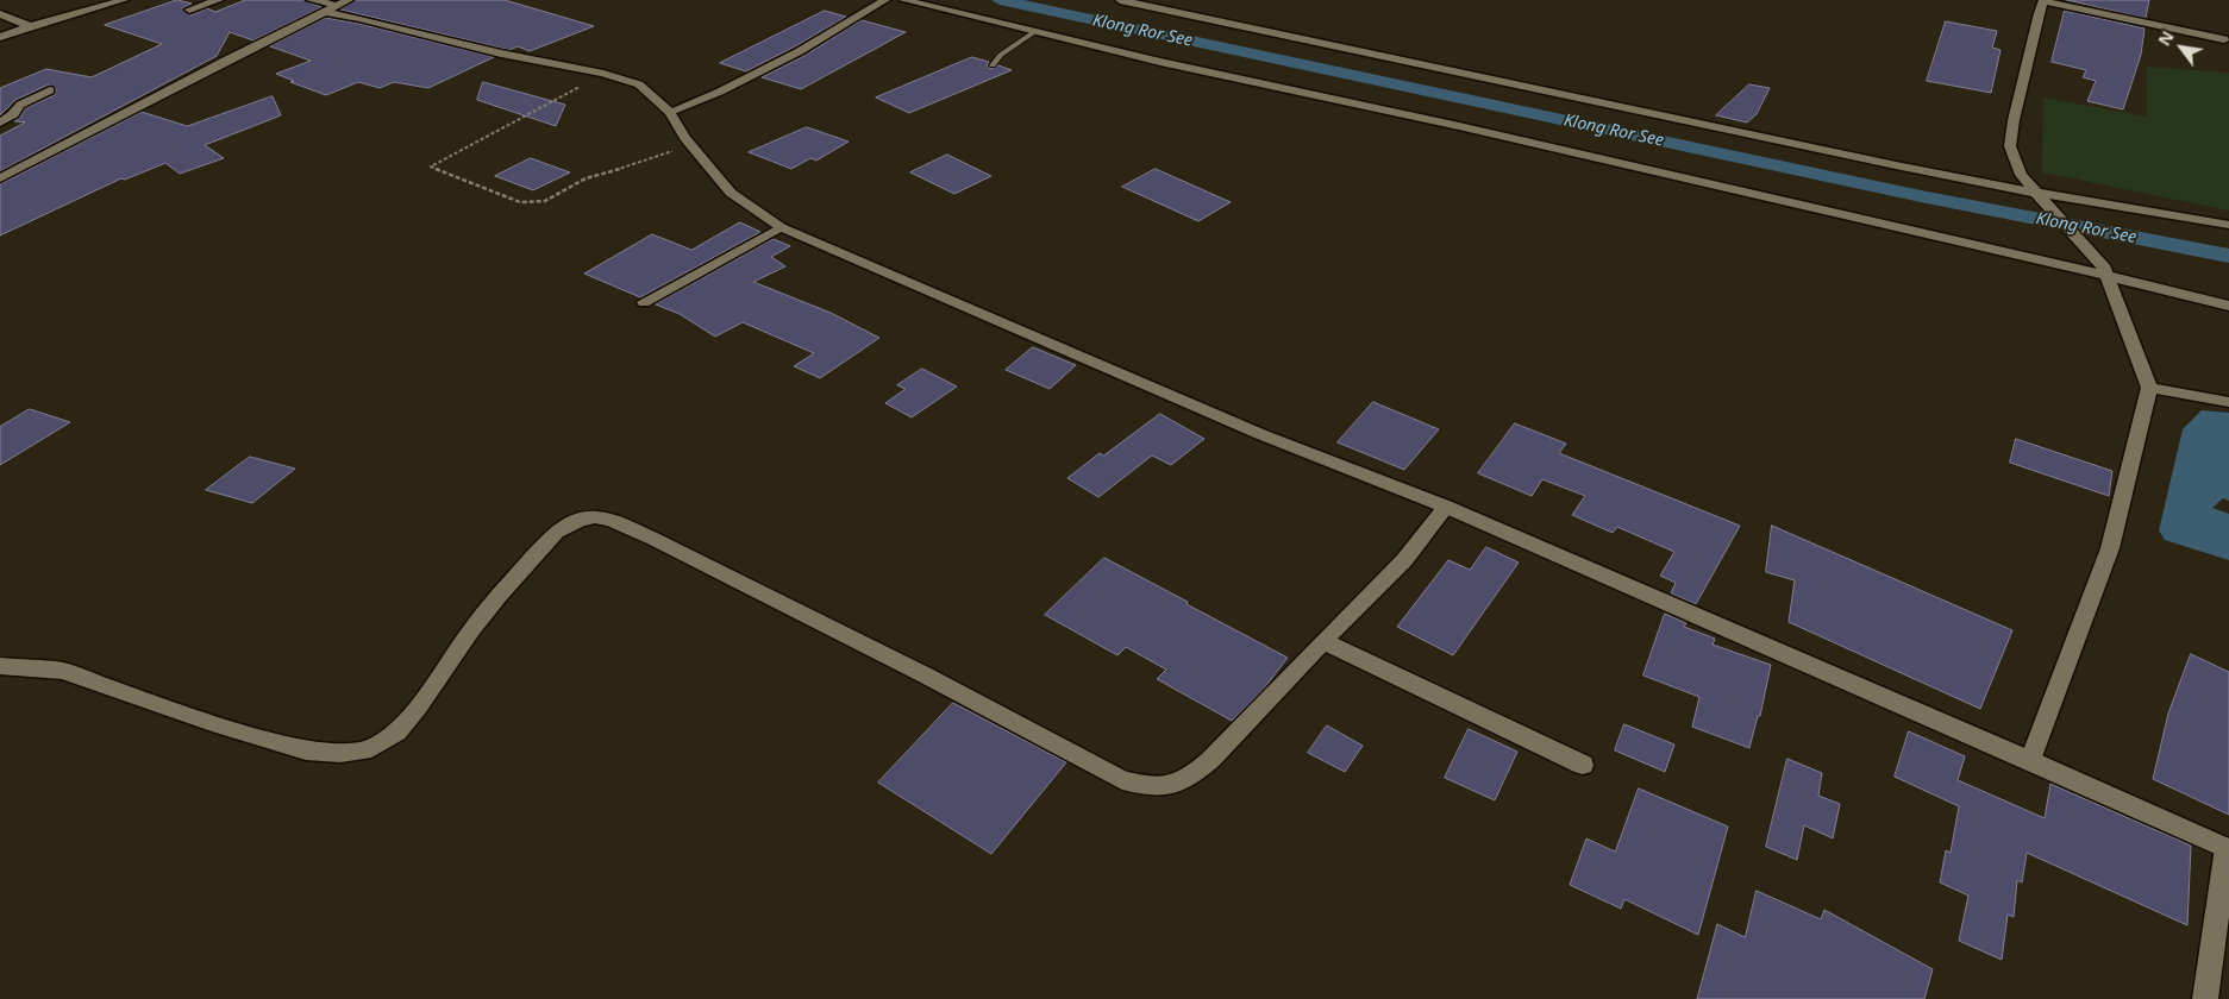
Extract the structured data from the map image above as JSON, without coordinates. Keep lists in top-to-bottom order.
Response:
{
  "water": ["Klong Ror See"],
  "north": "top left"
}
